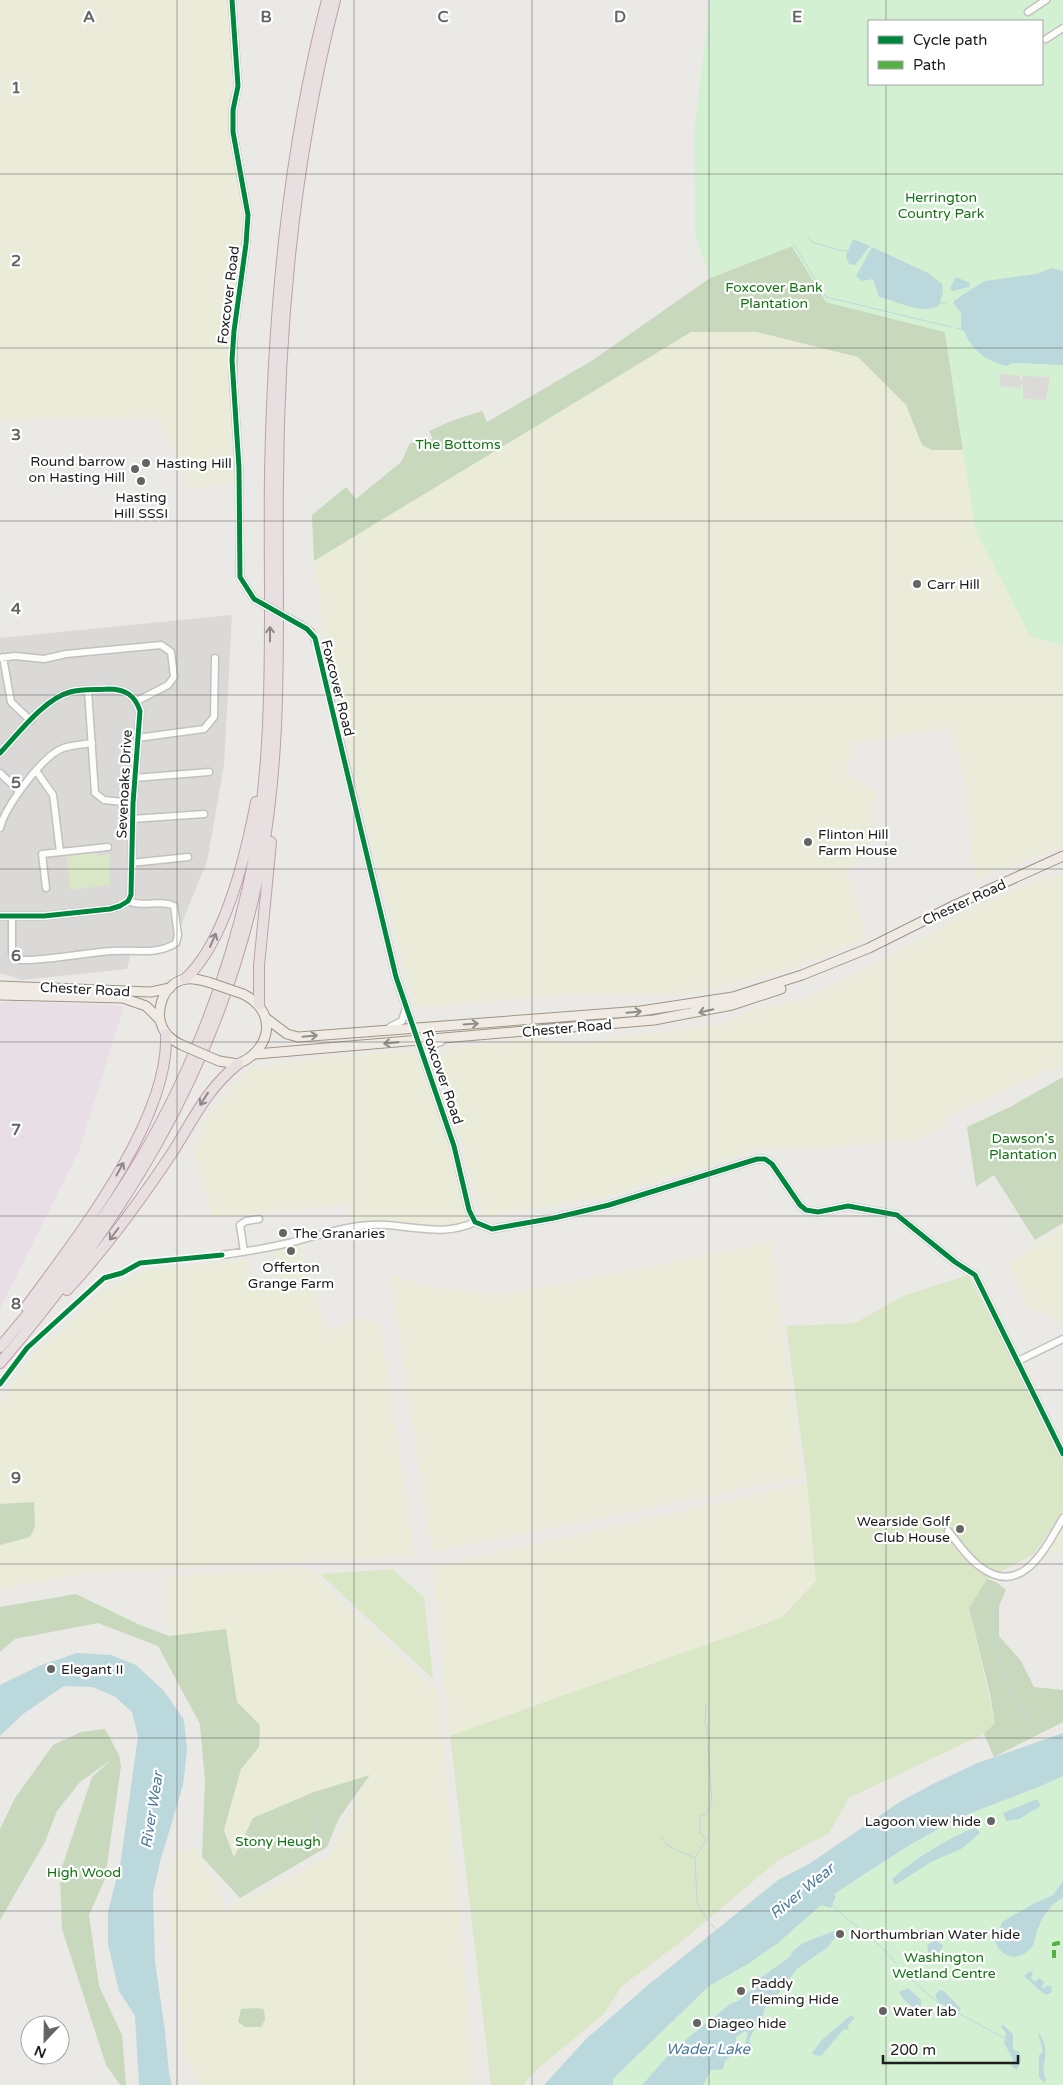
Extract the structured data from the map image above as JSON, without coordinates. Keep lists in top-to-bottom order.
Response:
{
  "streets": {
    "main road": ["Chester Road"],
    "street": ["Foxcover Road", "Sevenoaks Drive"]
  },
  "crossings": [
    ["Foxcover Road", "Chester Road"]
  ],
  "water": ["River Wear", "Wader Lake"],
  "parks": [
    "Herrington Country Park",
    "Foxcover Bank Plantation",
    "The Bottoms",
    "Dawson's Plantation",
    "Stony Heugh",
    "High Wood",
    "Washington Wetland Centre"
  ],
  "places": [
    "Hasting Hill",
    "Round barrow on Hasting Hill",
    "Hasting Hill SSSI",
    "Carr Hill",
    "Flinton Hill Farm House",
    "The Granaries",
    "Offerton Grange Farm",
    "Wearside Golf Club House",
    "Elegant II",
    "Lagoon view hide",
    "Northumbrian Water hide",
    "Paddy Fleming Hide",
    "Water lab",
    "Diageo hide"
  ],
  "legend": ["Cycle path", "Path"],
  "scale_bar": "200 m",
  "north": "bottom",
  "grid": {
    "columns": [
      "A",
      "B",
      "C",
      "D",
      "E"
    ],
    "rows": [
      "1",
      "2",
      "3",
      "4",
      "5",
      "6",
      "7",
      "8",
      "9"
    ]
  }
}
